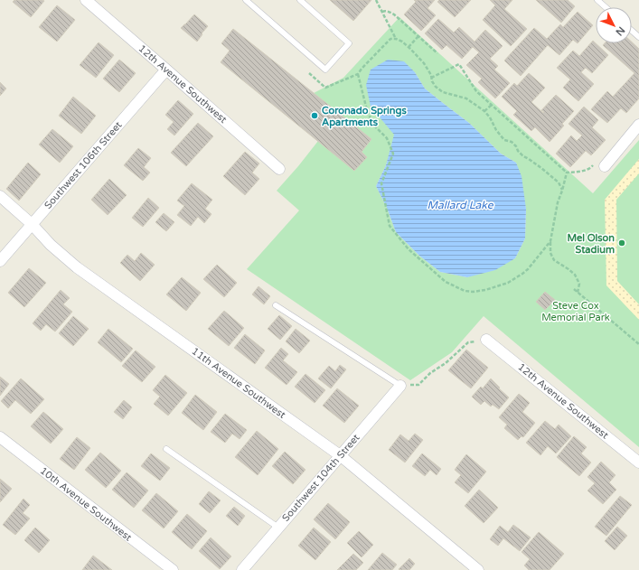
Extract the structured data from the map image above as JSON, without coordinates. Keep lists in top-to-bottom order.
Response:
{
  "streets": {
    "street": [
      "12th Avenue Southwest",
      "Southwest 106th Street",
      "11th Avenue Southwest",
      "Southwest 104th Street",
      "10th Avenue Southwest"
    ]
  },
  "crossings": [
    ["12th Avenue Southwest", "Southwest 106th Street"],
    ["Southwest 106th Street", "11th Avenue Southwest"],
    ["11th Avenue Southwest", "Southwest 104th Street"]
  ],
  "water": ["Mallard Lake"],
  "parks": ["Steve Cox Memorial Park"],
  "places": ["Coronado Springs Apartments", "Mel Olson Stadium"],
  "north": "bottom right"
}
